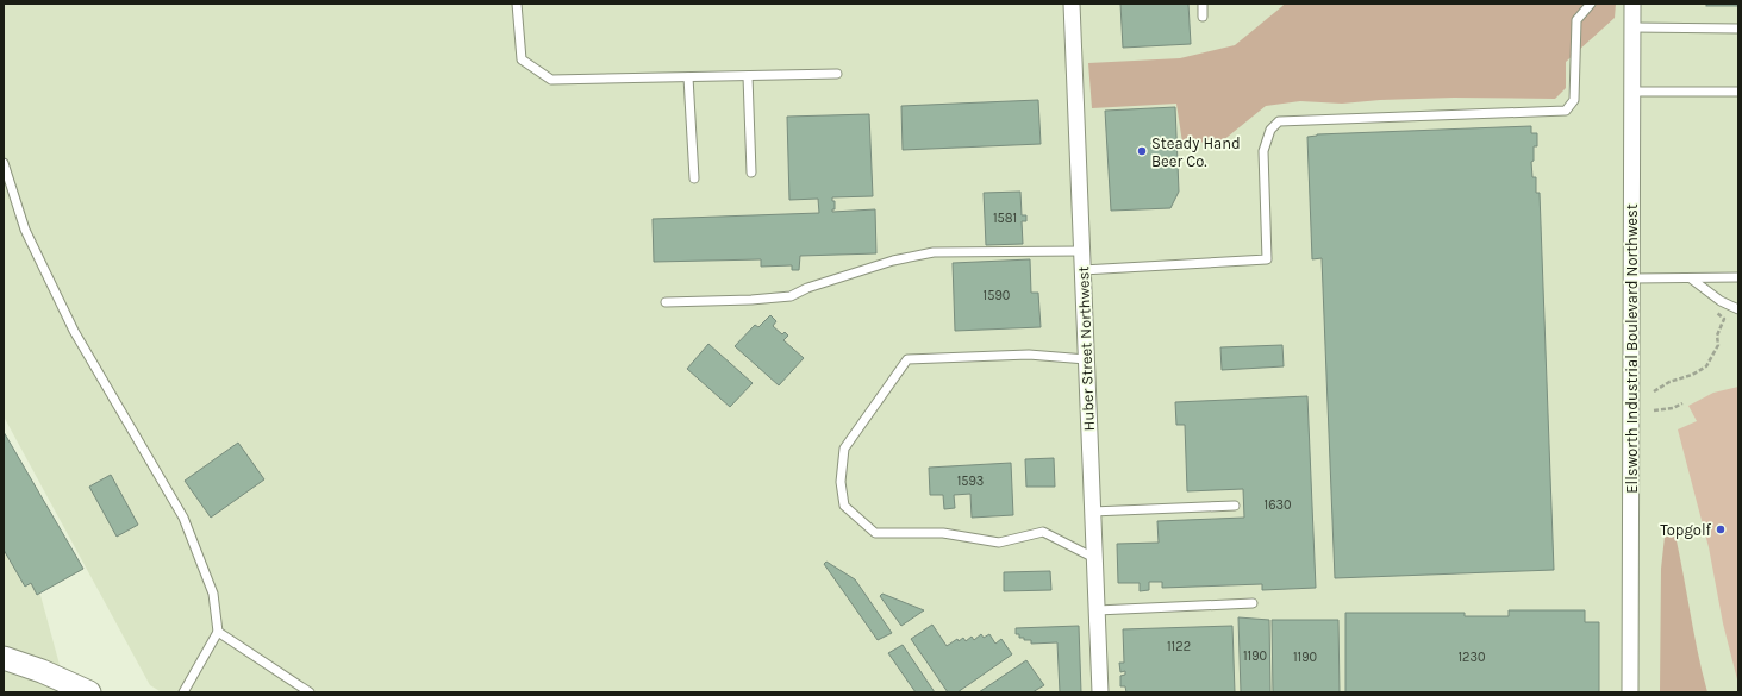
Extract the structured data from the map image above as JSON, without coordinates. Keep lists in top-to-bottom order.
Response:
{
  "streets": {
    "street": ["Huber Street Northwest", "Ellsworth Industrial Boulevard Northwest"]
  },
  "places": ["Steady Hand Beer Co.", "Topgolf"],
  "house_numbers": [
    "1581",
    "1590",
    "1593",
    "1630",
    "1122",
    "1190",
    "1190",
    "1230"
  ]
}
